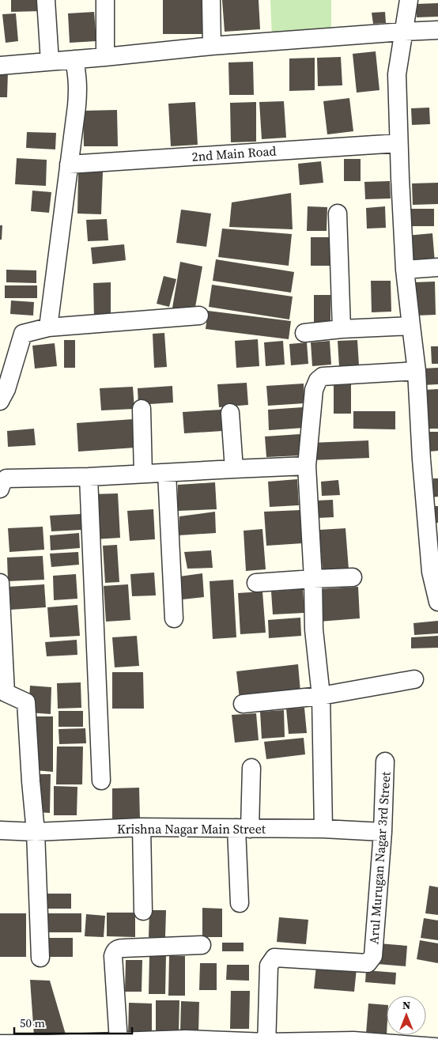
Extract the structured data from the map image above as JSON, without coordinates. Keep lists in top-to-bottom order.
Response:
{
  "streets": {
    "street": ["2nd Main Road", "Krishna Nagar Main Street", "Arul Murugan Nagar 3rd Street"]
  },
  "crossings": [
    ["Krishna Nagar Main Street", "Arul Murugan Nagar 3rd Street"]
  ],
  "scale_bar": "50 m",
  "north": "top"
}
